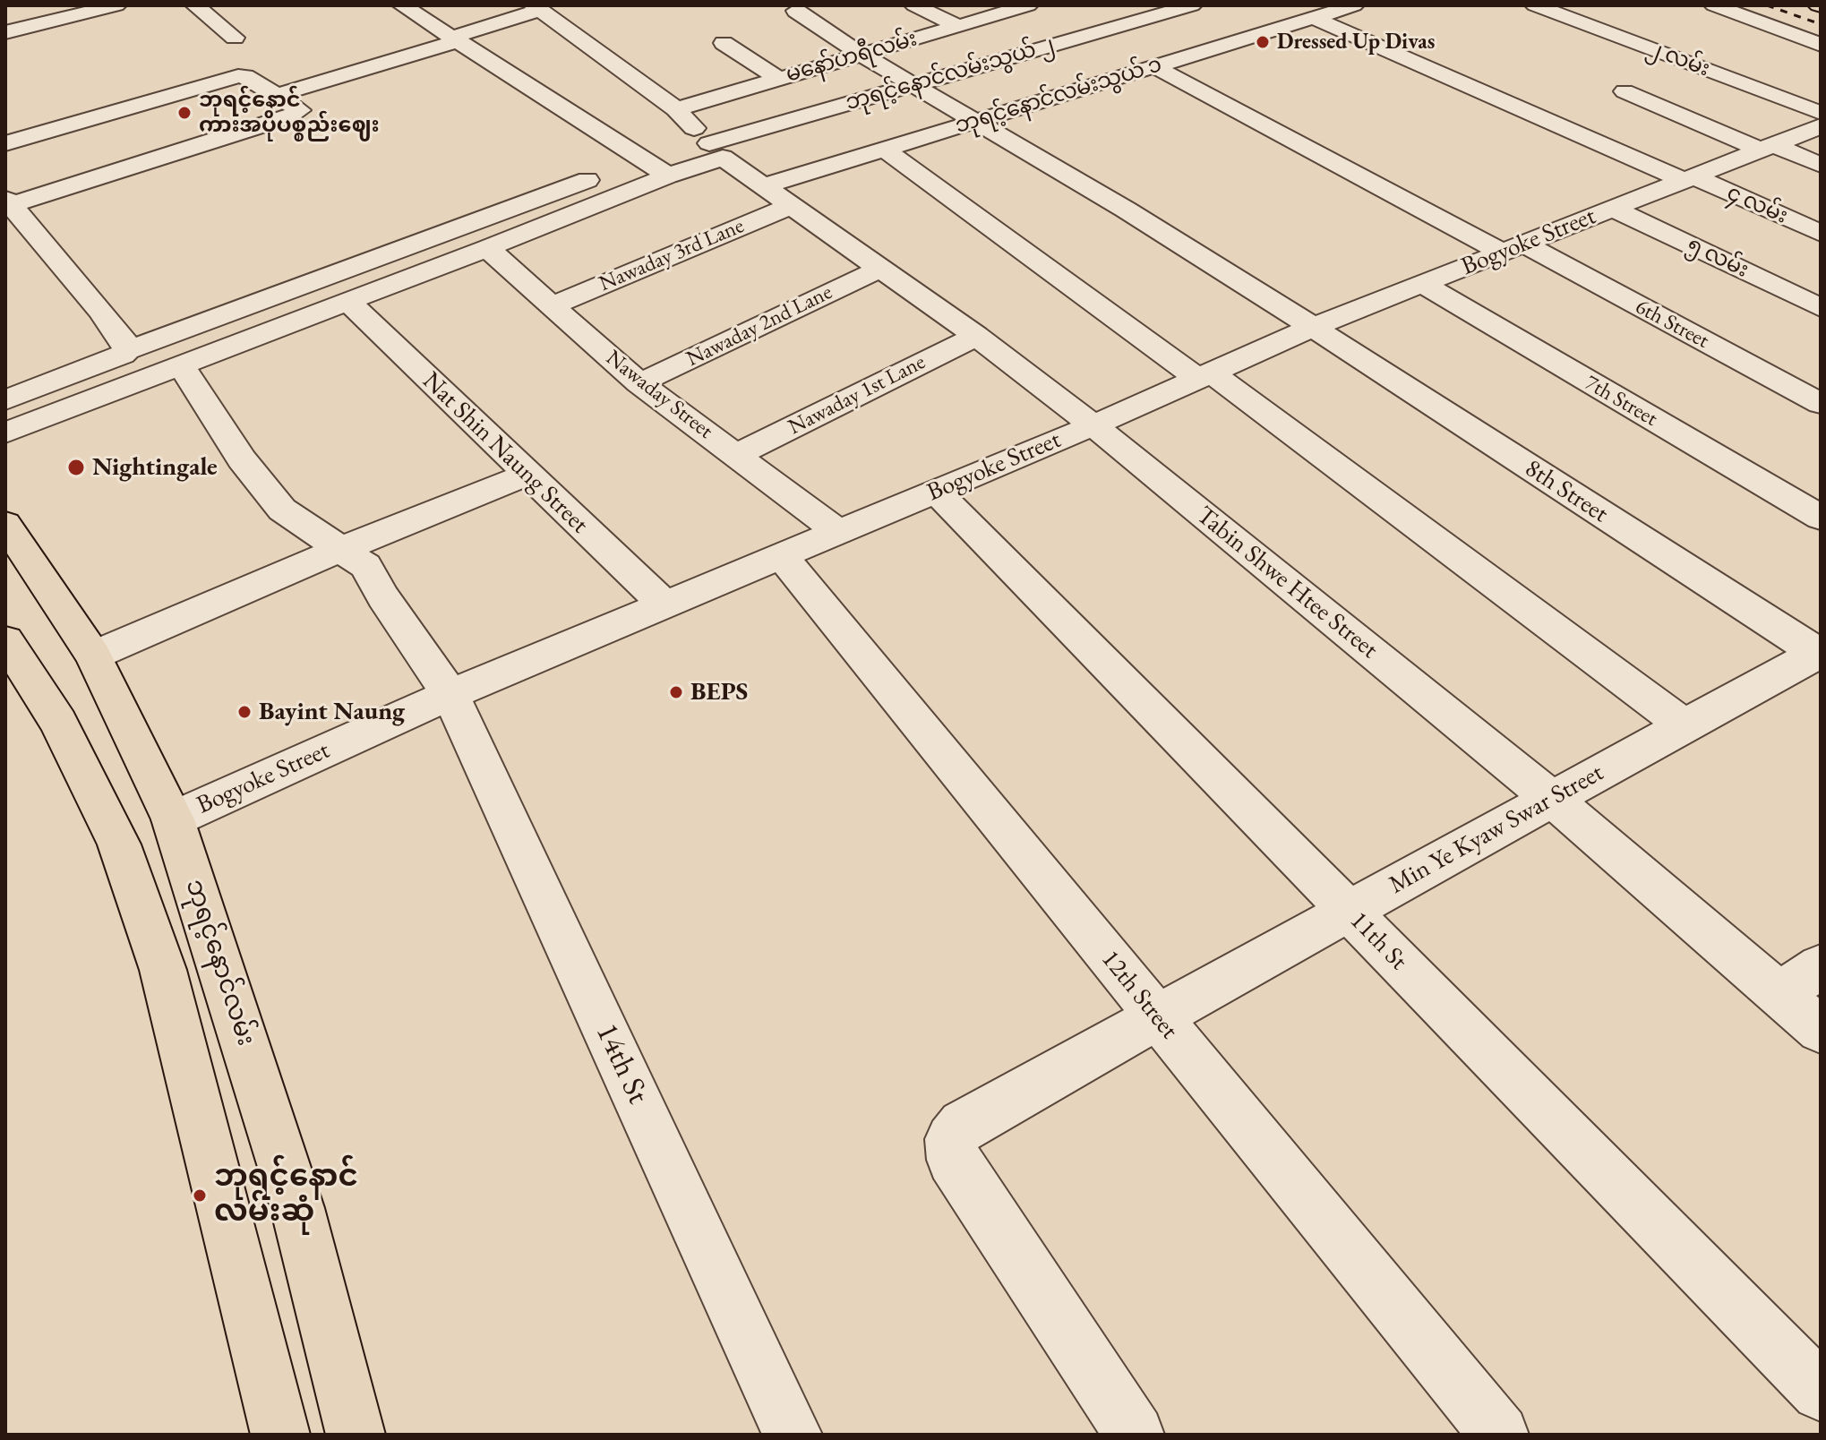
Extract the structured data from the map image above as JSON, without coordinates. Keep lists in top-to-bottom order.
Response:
{
  "streets": {
    "main road": ["ဘုရင့်နောင်လမ်း"],
    "street": [
      "မနော်ဟရီလမ်း",
      "၂ လမ်း",
      "ဘုရင့်နောင်လမ်းသွယ် ၂",
      "ဘုရင့်နောင်လမ်းသွယ် ၁",
      "၄ လမ်း",
      "Bogyoke Street",
      "Nawaday 3rd Lane",
      "၅ လမ်း",
      "6th Street",
      "Nawaday 2nd Lane",
      "Nawaday Street",
      "Nawaday 1st Lane",
      "7th Street",
      "Nat Shin Naung Street",
      "8th Street",
      "Tabin Shwe Htee Street",
      "Min Ye Kyaw Swar Street",
      "11th St",
      "12th Street",
      "14th St"
    ]
  },
  "crossings": [
    ["မနော်ဟရီလမ်း", "8th Street"],
    ["မနော်ဟရီလမ်း", "Tabin Shwe Htee Street"],
    ["ဘုရင့်နောင်လမ်းသွယ် ၂", "Nawaday Street"],
    ["ဘုရင့်နောင်လမ်းသွယ် ၂", "Nat Shin Naung Street"],
    ["ဘုရင့်နောင်လမ်းသွယ် ၂", "8th Street"],
    ["ဘုရင့်နောင်လမ်းသွယ် ၂", "Tabin Shwe Htee Street"],
    ["ဘုရင့်နောင်လမ်းသွယ် ၂", "14th St"],
    ["ဘုရင့်နောင်လမ်းသွယ် ၁", "၄ လမ်း"],
    ["ဘုရင့်နောင်လမ်းသွယ် ၁", "Nawaday 3rd Lane"],
    ["ဘုရင့်နောင်လမ်းသွယ် ၁", "6th Street"],
    ["ဘုရင့်နောင်လမ်းသွယ် ၁", "8th Street"],
    ["ဘုရင့်နောင်လမ်းသွယ် ၁", "Tabin Shwe Htee Street"],
    ["၄ လမ်း", "Bogyoke Street"],
    ["Bogyoke Street", "၅ လမ်း"],
    ["Bogyoke Street", "6th Street"],
    ["Bogyoke Street", "Nawaday Street"],
    ["Bogyoke Street", "7th Street"],
    ["Bogyoke Street", "Nat Shin Naung Street"],
    ["Bogyoke Street", "8th Street"],
    ["Bogyoke Street", "Tabin Shwe Htee Street"],
    ["Bogyoke Street", "11th St"],
    ["Bogyoke Street", "ဘုရင့်နောင်လမ်း"],
    ["Bogyoke Street", "12th Street"],
    ["Bogyoke Street", "14th St"],
    ["Nawaday 3rd Lane", "Nawaday Street"],
    ["Nawaday 3rd Lane", "Tabin Shwe Htee Street"],
    ["Nawaday 2nd Lane", "Nawaday Street"],
    ["Nawaday 2nd Lane", "Tabin Shwe Htee Street"],
    ["Nawaday Street", "Nawaday 1st Lane"],
    ["Nawaday 1st Lane", "Tabin Shwe Htee Street"],
    ["8th Street", "Min Ye Kyaw Swar Street"],
    ["Tabin Shwe Htee Street", "Min Ye Kyaw Swar Street"],
    ["Min Ye Kyaw Swar Street", "11th St"],
    ["Min Ye Kyaw Swar Street", "12th Street"]
  ],
  "places": [
    "Dressed Up Divas",
    "ဘုရင့်နောင် ကားအပိုပစ္စည်းဈေး",
    "Nightingale",
    "BEPS",
    "Bayint Naung",
    "ဘုရင့်နောင် လမ်းဆုံ"
  ]
}
